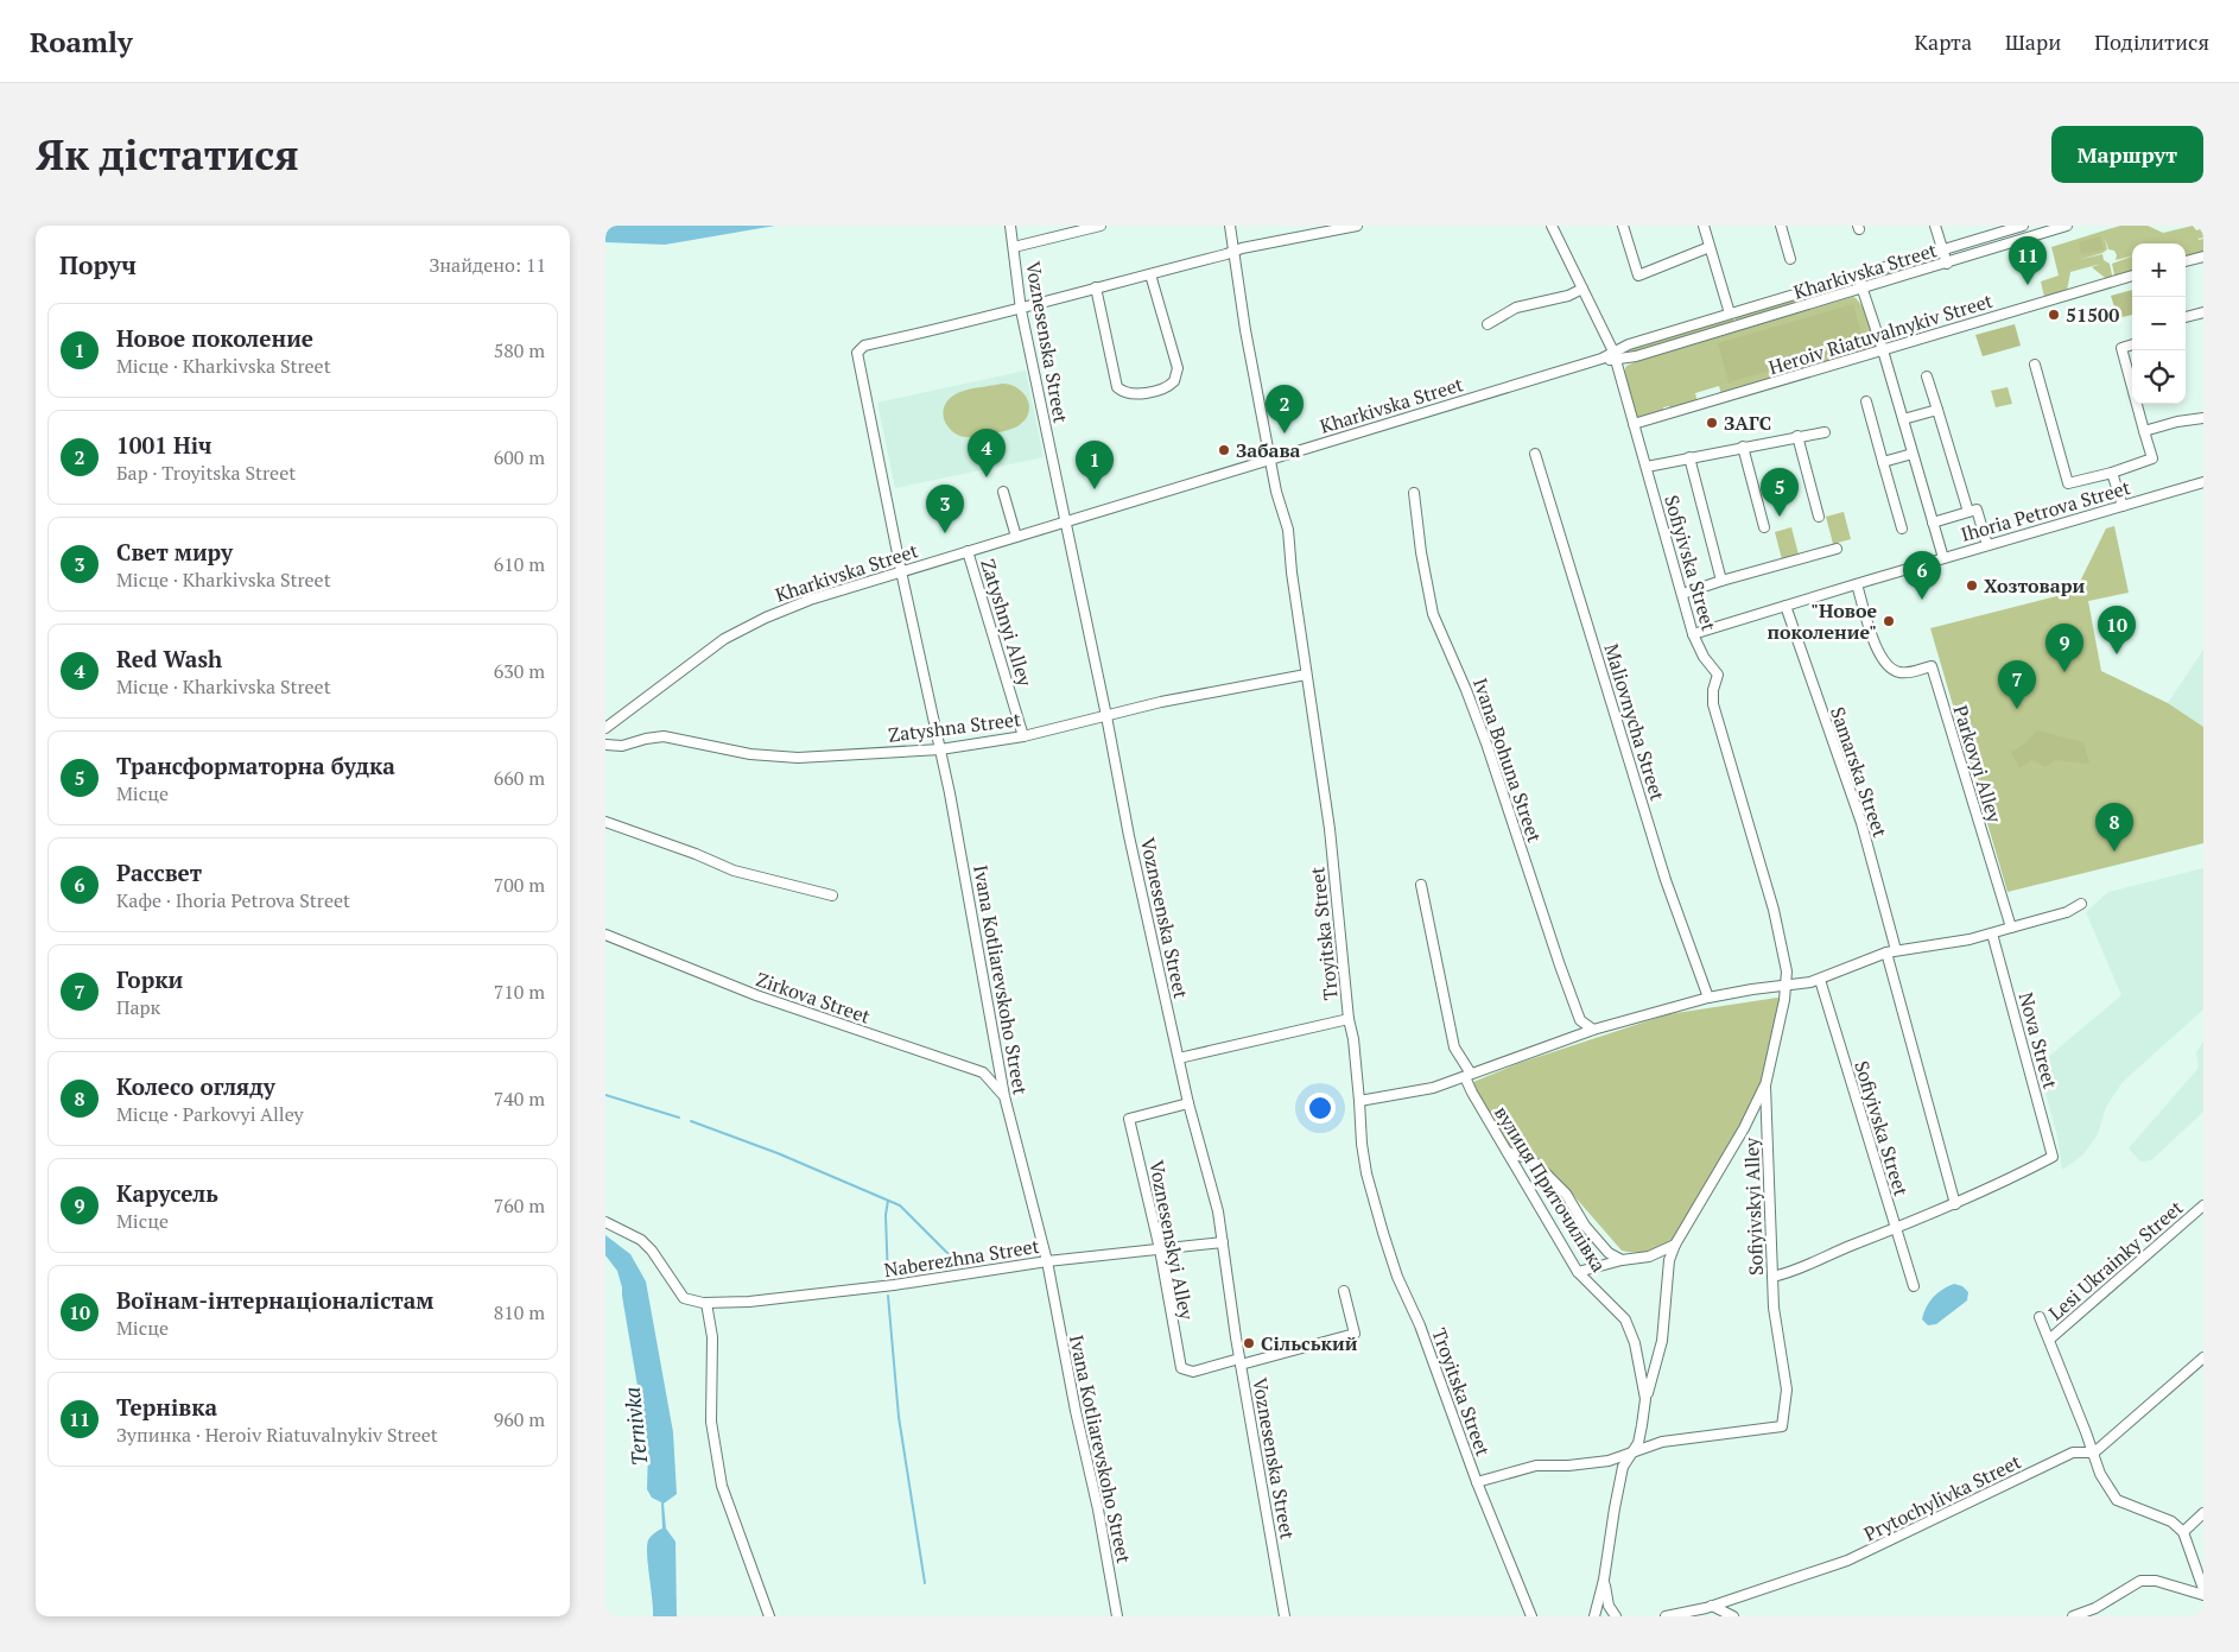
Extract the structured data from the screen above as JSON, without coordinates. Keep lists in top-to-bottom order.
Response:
{
  "streets": {
    "street": [
      "Kharkivska Street",
      "Heroiv Riatuvalnykiv Street",
      "Voznesenska Street",
      "Ihoria Petrova Street",
      "Sofiyivska Street",
      "Zatyshnyi Alley",
      "Maliovnycha Street",
      "Zatyshna Street",
      "Ivana Bohuna Street",
      "Parkovyi Alley",
      "Samarska Street",
      "Troyitska Street",
      "Ivana Kotliarevskoho Street",
      "Zirkova Street",
      "Nova Street",
      "вулиця Приточилівка",
      "Sofiyivskyi Alley",
      "Voznesenskyi Alley",
      "Naberezhna Street",
      "Lesi Ukrainky Street",
      "Prytochylivka Street"
    ]
  },
  "crossings": [
    ["Kharkivska Street", "Voznesenska Street"],
    ["Kharkivska Street", "Sofiyivska Street"],
    ["Kharkivska Street", "Zatyshnyi Alley"],
    ["Kharkivska Street", "Troyitska Street"],
    ["Kharkivska Street", "Ivana Kotliarevskoho Street"],
    ["Heroiv Riatuvalnykiv Street", "Sofiyivska Street"],
    ["Voznesenska Street", "Zatyshna Street"],
    ["Voznesenska Street", "Ivana Kotliarevskoho Street"],
    ["Voznesenska Street", "Voznesenskyi Alley"],
    ["Voznesenska Street", "Naberezhna Street"],
    ["Ihoria Petrova Street", "Sofiyivska Street"],
    ["Ihoria Petrova Street", "Parkovyi Alley"],
    ["Ihoria Petrova Street", "Samarska Street"],
    ["Sofiyivska Street", "Sofiyivskyi Alley"],
    ["Zatyshnyi Alley", "Zatyshna Street"],
    ["Zatyshna Street", "Troyitska Street"],
    ["Zatyshna Street", "Ivana Kotliarevskoho Street"],
    ["Samarska Street", "Nova Street"],
    ["Ivana Kotliarevskoho Street", "Zirkova Street"],
    ["Ivana Kotliarevskoho Street", "Naberezhna Street"],
    ["вулиця Приточилівка", "Sofiyivskyi Alley"],
    ["Voznesenskyi Alley", "Naberezhna Street"]
  ],
  "water": ["Ternivka"],
  "places": [
    "51500",
    "ЗАГС",
    "Забава",
    "Хозтовари",
    "\"Новое поколение\"",
    "Сільський"
  ],
  "page": {
    "header": "Roamly",
    "nav": ["Карта", "Шари", "Поділитися"],
    "buttons": "Маршрут",
    "title": "Як дістатися",
    "heading": ["Поруч", "Знайдено: 11"],
    "pins": [
      "11",
      "2",
      "4",
      "1",
      "5",
      "3",
      "6",
      "10",
      "9",
      "7",
      "8"
    ],
    "map_buttons": ["+", "−"],
    "list": [
      {
        "mark": "1",
        "name": "Новое поколение",
        "note": "Місце · Kharkivska Street",
        "value": "580 m"
      },
      {
        "mark": "2",
        "name": "1001 Ніч",
        "note": "Бар · Troyitska Street",
        "value": "600 m"
      },
      {
        "mark": "3",
        "name": "Свет миру",
        "note": "Місце · Kharkivska Street",
        "value": "610 m"
      },
      {
        "mark": "4",
        "name": "Red Wash",
        "note": "Місце · Kharkivska Street",
        "value": "630 m"
      },
      {
        "mark": "5",
        "name": "Трансформаторна будка",
        "note": "Місце",
        "value": "660 m"
      },
      {
        "mark": "6",
        "name": "Рассвет",
        "note": "Кафе · Ihoria Petrova Street",
        "value": "700 m"
      },
      {
        "mark": "7",
        "name": "Горки",
        "note": "Парк",
        "value": "710 m"
      },
      {
        "mark": "8",
        "name": "Колесо огляду",
        "note": "Місце · Parkovyi Alley",
        "value": "740 m"
      },
      {
        "mark": "9",
        "name": "Карусель",
        "note": "Місце",
        "value": "760 m"
      },
      {
        "mark": "10",
        "name": "Воїнам-інтернаціоналістам",
        "note": "Місце",
        "value": "810 m"
      },
      {
        "mark": "11",
        "name": "Тернівка",
        "note": "Зупинка · Heroiv Riatuvalnykiv Street",
        "value": "960 m"
      }
    ]
  }
}
